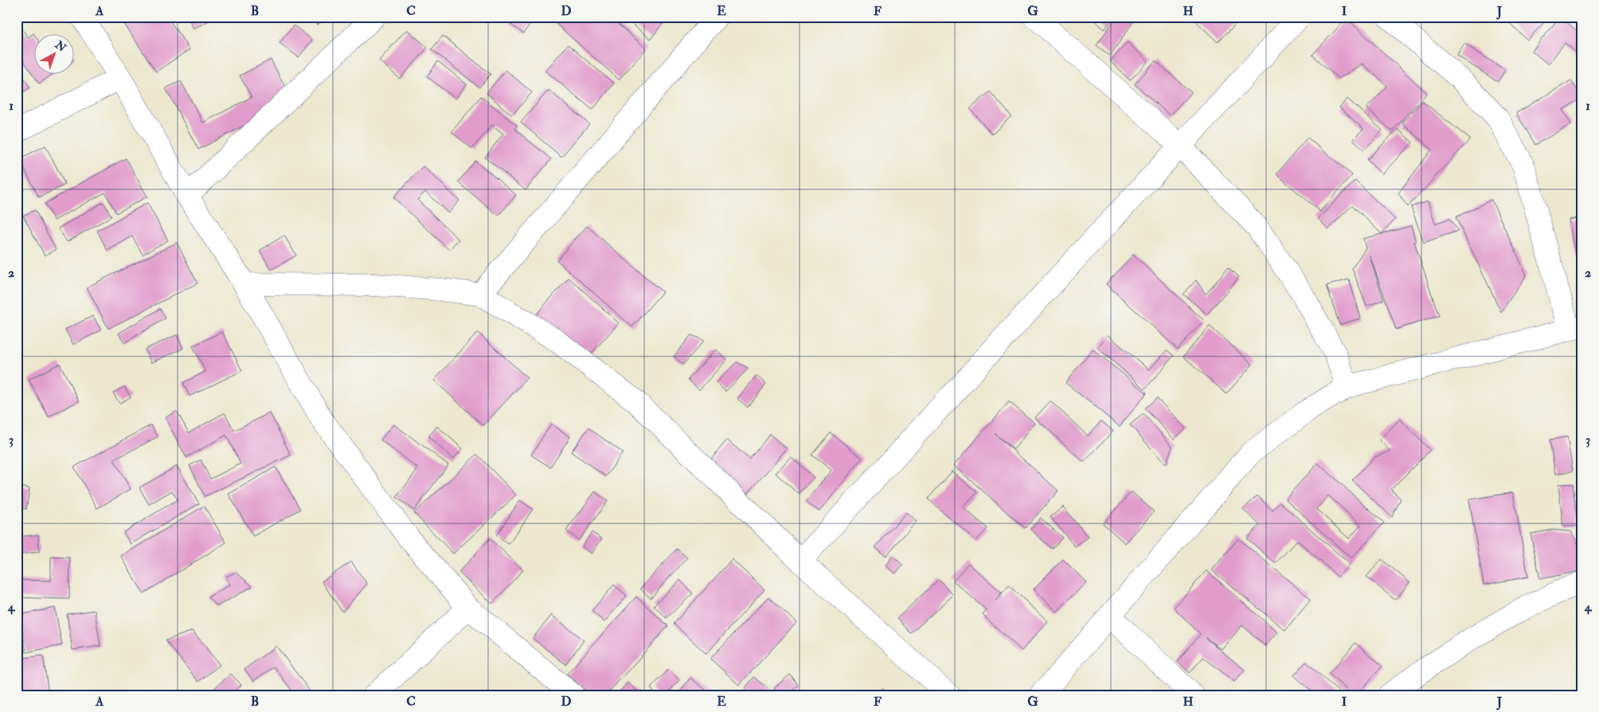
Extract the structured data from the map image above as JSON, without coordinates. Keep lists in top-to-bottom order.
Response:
{
  "north": "top right",
  "grid": {
    "columns": [
      "A",
      "B",
      "C",
      "D",
      "E",
      "F",
      "G",
      "H",
      "I",
      "J"
    ],
    "rows": [
      "1",
      "2",
      "3",
      "4"
    ]
  }
}
